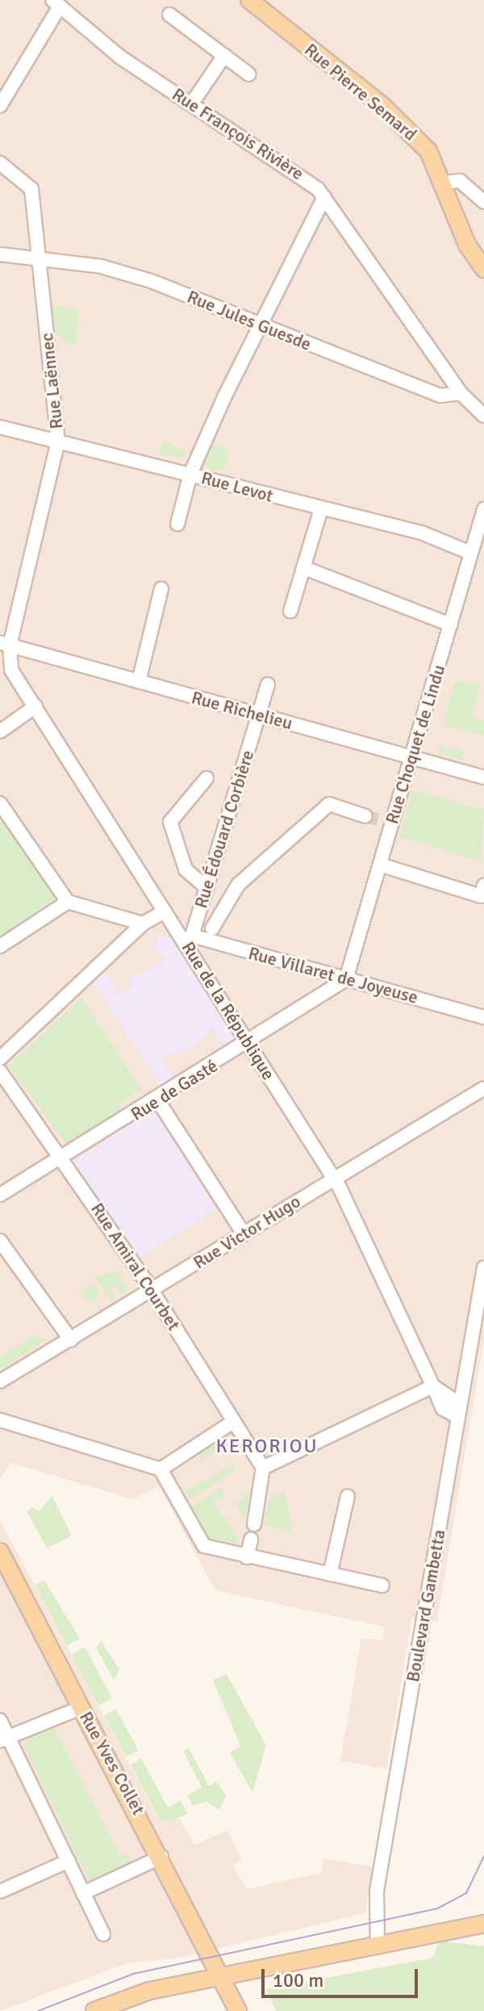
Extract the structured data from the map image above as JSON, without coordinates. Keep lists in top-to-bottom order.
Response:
{
  "streets": {
    "main road": ["Rue Pierre Semard", "Rue Yves Collet"],
    "street": [
      "Rue François Rivière",
      "Rue Jules Guesde",
      "Rue Laënnec",
      "Rue Levot",
      "Rue Richelieu",
      "Rue Choquet de Lindu",
      "Rue Édouard Corbière",
      "Rue Villaret de Joyeuse",
      "Rue de la République",
      "Rue de Gasté",
      "Rue Victor Hugo",
      "Rue Amiral Courbet",
      "Boulevard Gambetta"
    ]
  },
  "crossings": [
    ["Rue François Rivière", "Rue Jules Guesde"],
    ["Rue Jules Guesde", "Rue Laënnec"],
    ["Rue Laënnec", "Rue Levot"],
    ["Rue Laënnec", "Rue Richelieu"],
    ["Rue Laënnec", "Rue de la République"],
    ["Rue Levot", "Rue Choquet de Lindu"],
    ["Rue Richelieu", "Rue Choquet de Lindu"],
    ["Rue Richelieu", "Rue Édouard Corbière"],
    ["Rue Richelieu", "Rue de la République"],
    ["Rue Choquet de Lindu", "Rue Villaret de Joyeuse"],
    ["Rue Choquet de Lindu", "Rue de Gasté"],
    ["Rue Édouard Corbière", "Rue Villaret de Joyeuse"],
    ["Rue Édouard Corbière", "Rue de la République"],
    ["Rue Villaret de Joyeuse", "Rue de la République"],
    ["Rue Villaret de Joyeuse", "Rue de Gasté"],
    ["Rue de la République", "Rue de Gasté"],
    ["Rue de la République", "Rue Victor Hugo"],
    ["Rue de Gasté", "Rue Amiral Courbet"],
    ["Rue Victor Hugo", "Rue Amiral Courbet"]
  ],
  "districts": ["KERORIOU"],
  "scale_bar": "100 m"
}
